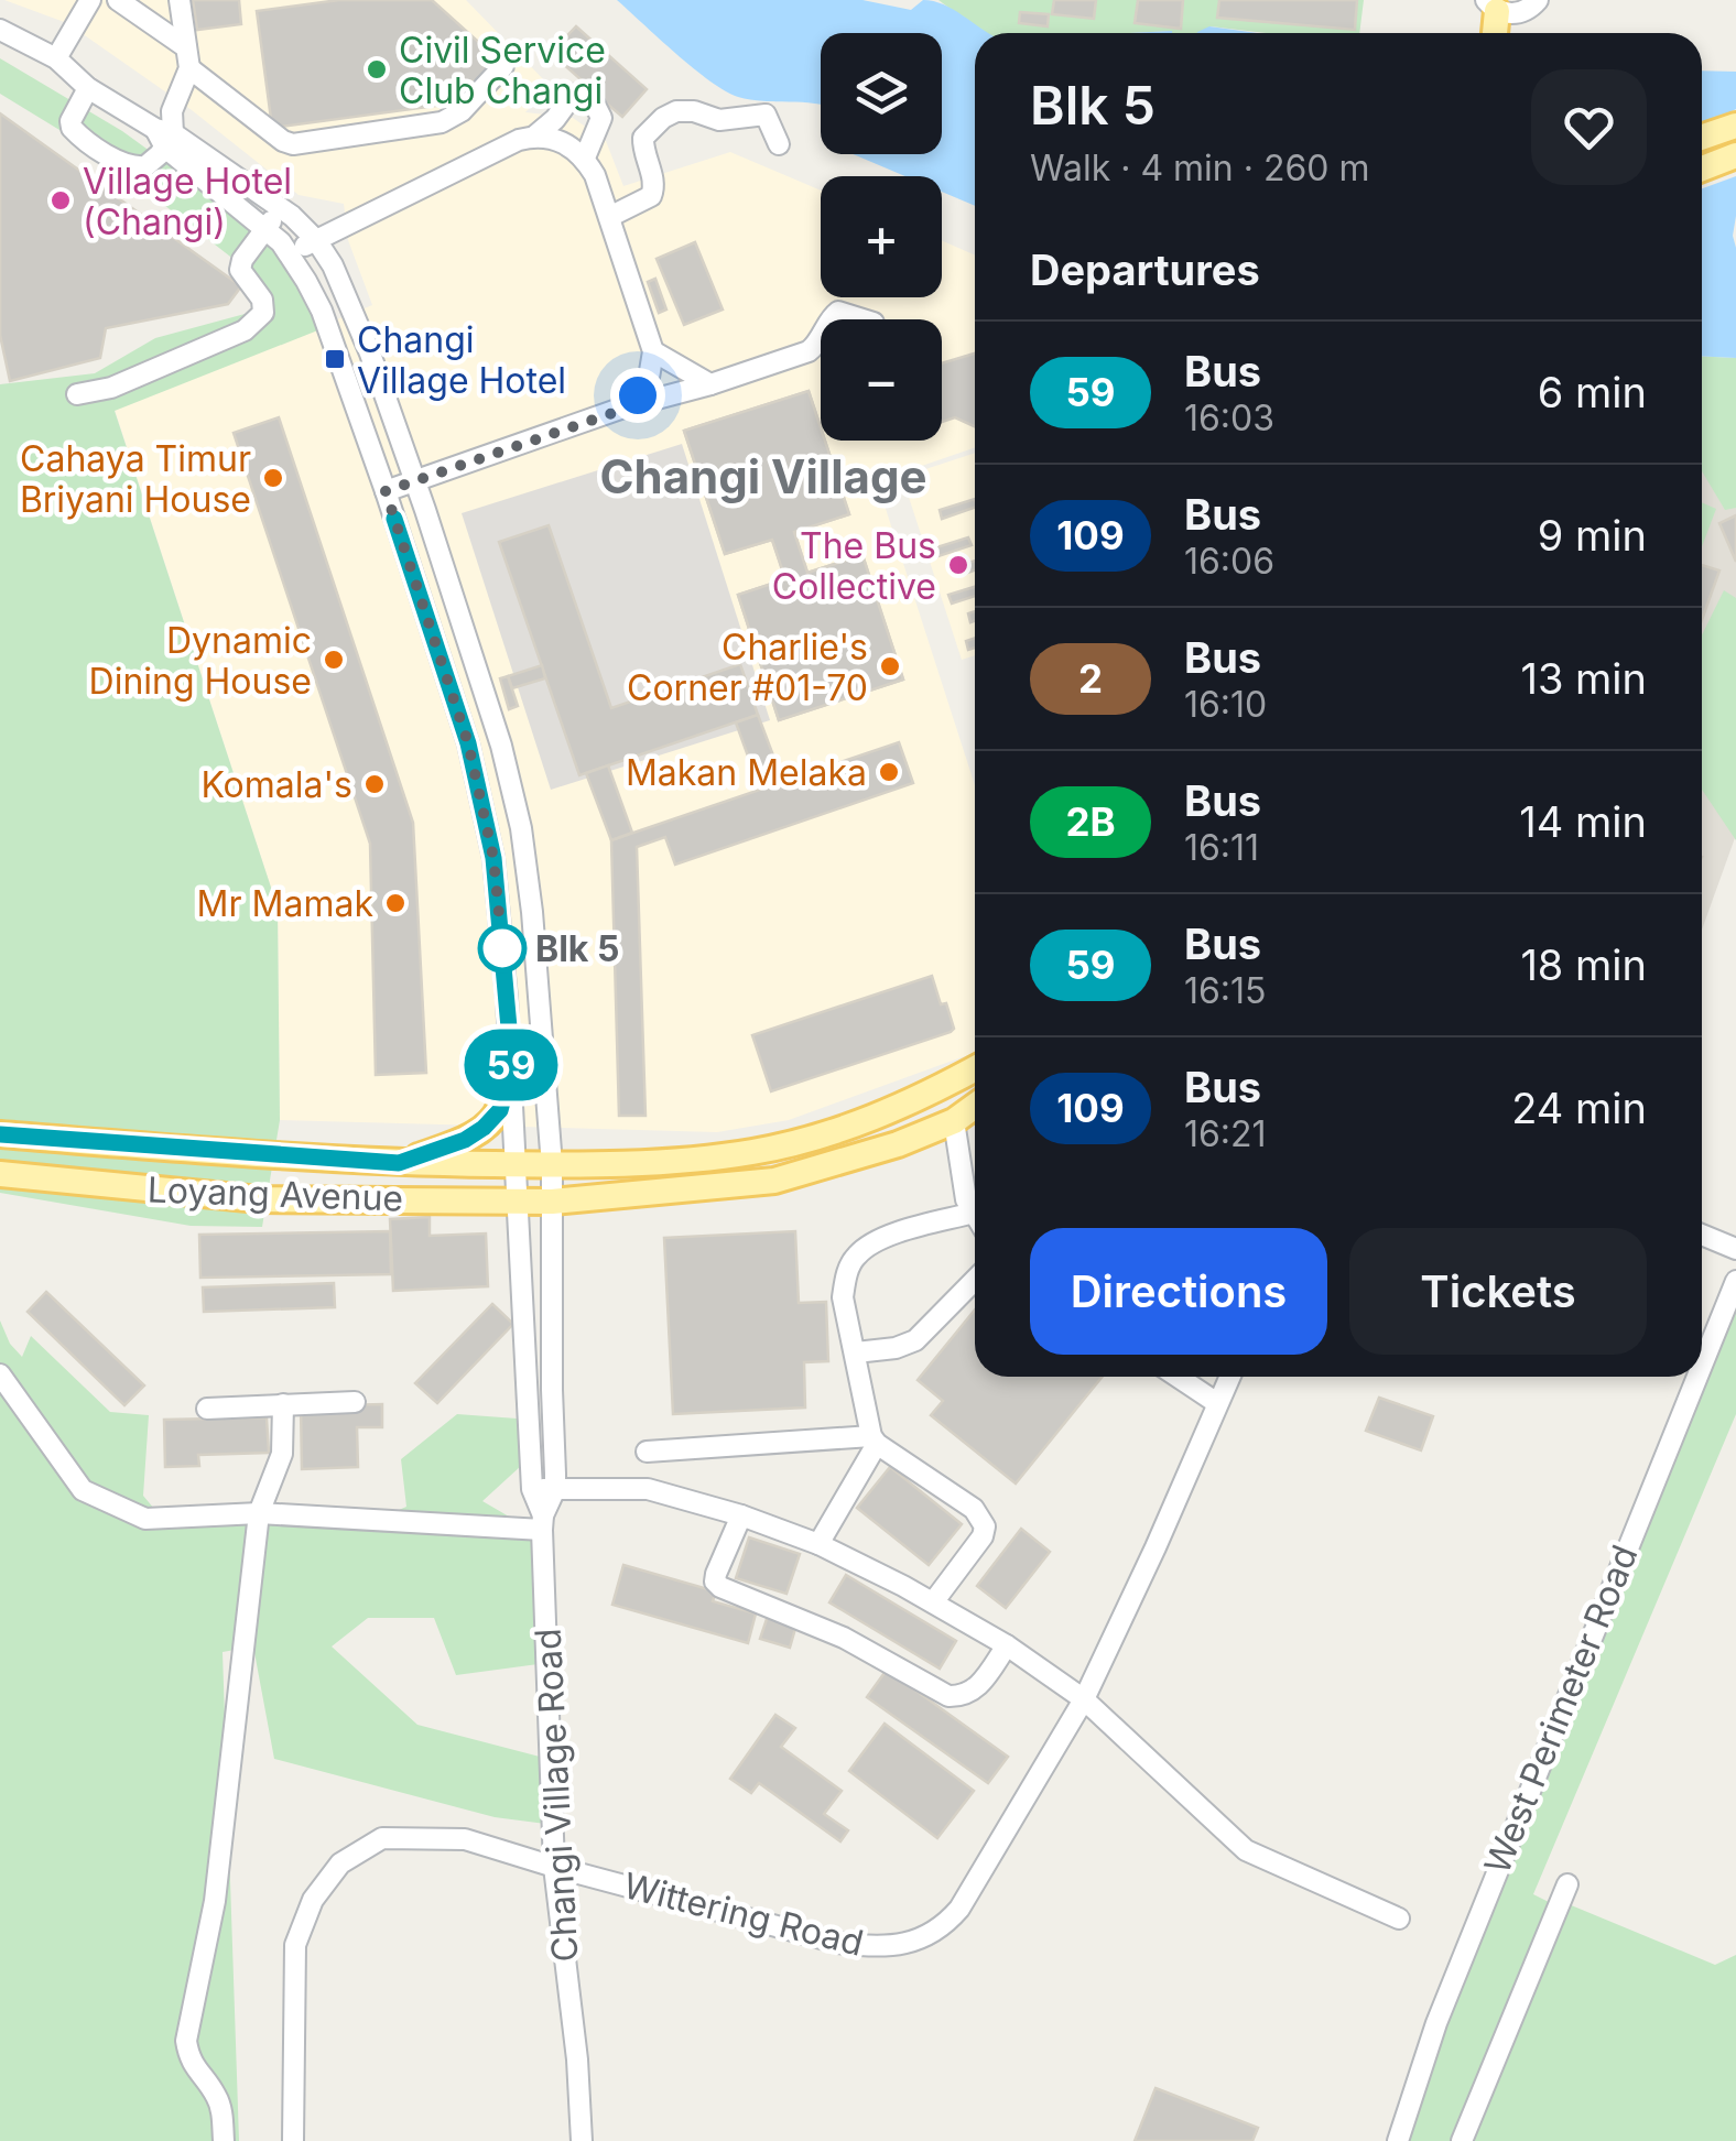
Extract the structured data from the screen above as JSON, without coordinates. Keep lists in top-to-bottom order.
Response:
{
  "streets": {
    "main road": ["Loyang Avenue"],
    "street": ["West Perimeter Road", "Changi Village Road", "Wittering Road"]
  },
  "crossings": [
    ["Loyang Avenue", "Changi Village Road"],
    ["Changi Village Road", "Wittering Road"]
  ],
  "districts": ["Changi Village"],
  "places": {
    "other": [
      "Civil Service Club Changi",
      "Village Hotel (Changi)",
      "Cahaya Timur Briyani House",
      "The Bus Collective",
      "Dynamic Dining House",
      "Charlie's Corner #01-70",
      "Makan Melaka",
      "Komala's",
      "Mr Mamak",
      "Blk 5"
    ],
    "transit": ["Changi Village Hotel"]
  },
  "lines": ["bus line 59"],
  "page": {
    "on_map": "59",
    "map_buttons": ["+", "−"],
    "heading": [
      ["Blk 5", "Walk · 4 min · 260 m"],
      "Departures"
    ],
    "list": [
      {
        "mark": "59",
        "name": "Bus",
        "note": "16:03",
        "value": "6 min"
      },
      {
        "mark": "109",
        "name": "Bus",
        "note": "16:06",
        "value": "9 min"
      },
      {
        "mark": "2",
        "name": "Bus",
        "note": "16:10",
        "value": "13 min"
      },
      {
        "mark": "2B",
        "name": "Bus",
        "note": "16:11",
        "value": "14 min"
      },
      {
        "mark": "59",
        "name": "Bus",
        "note": "16:15",
        "value": "18 min"
      },
      {
        "mark": "109",
        "name": "Bus",
        "note": "16:21",
        "value": "24 min"
      }
    ],
    "buttons": ["Directions", "Tickets"]
  }
}
